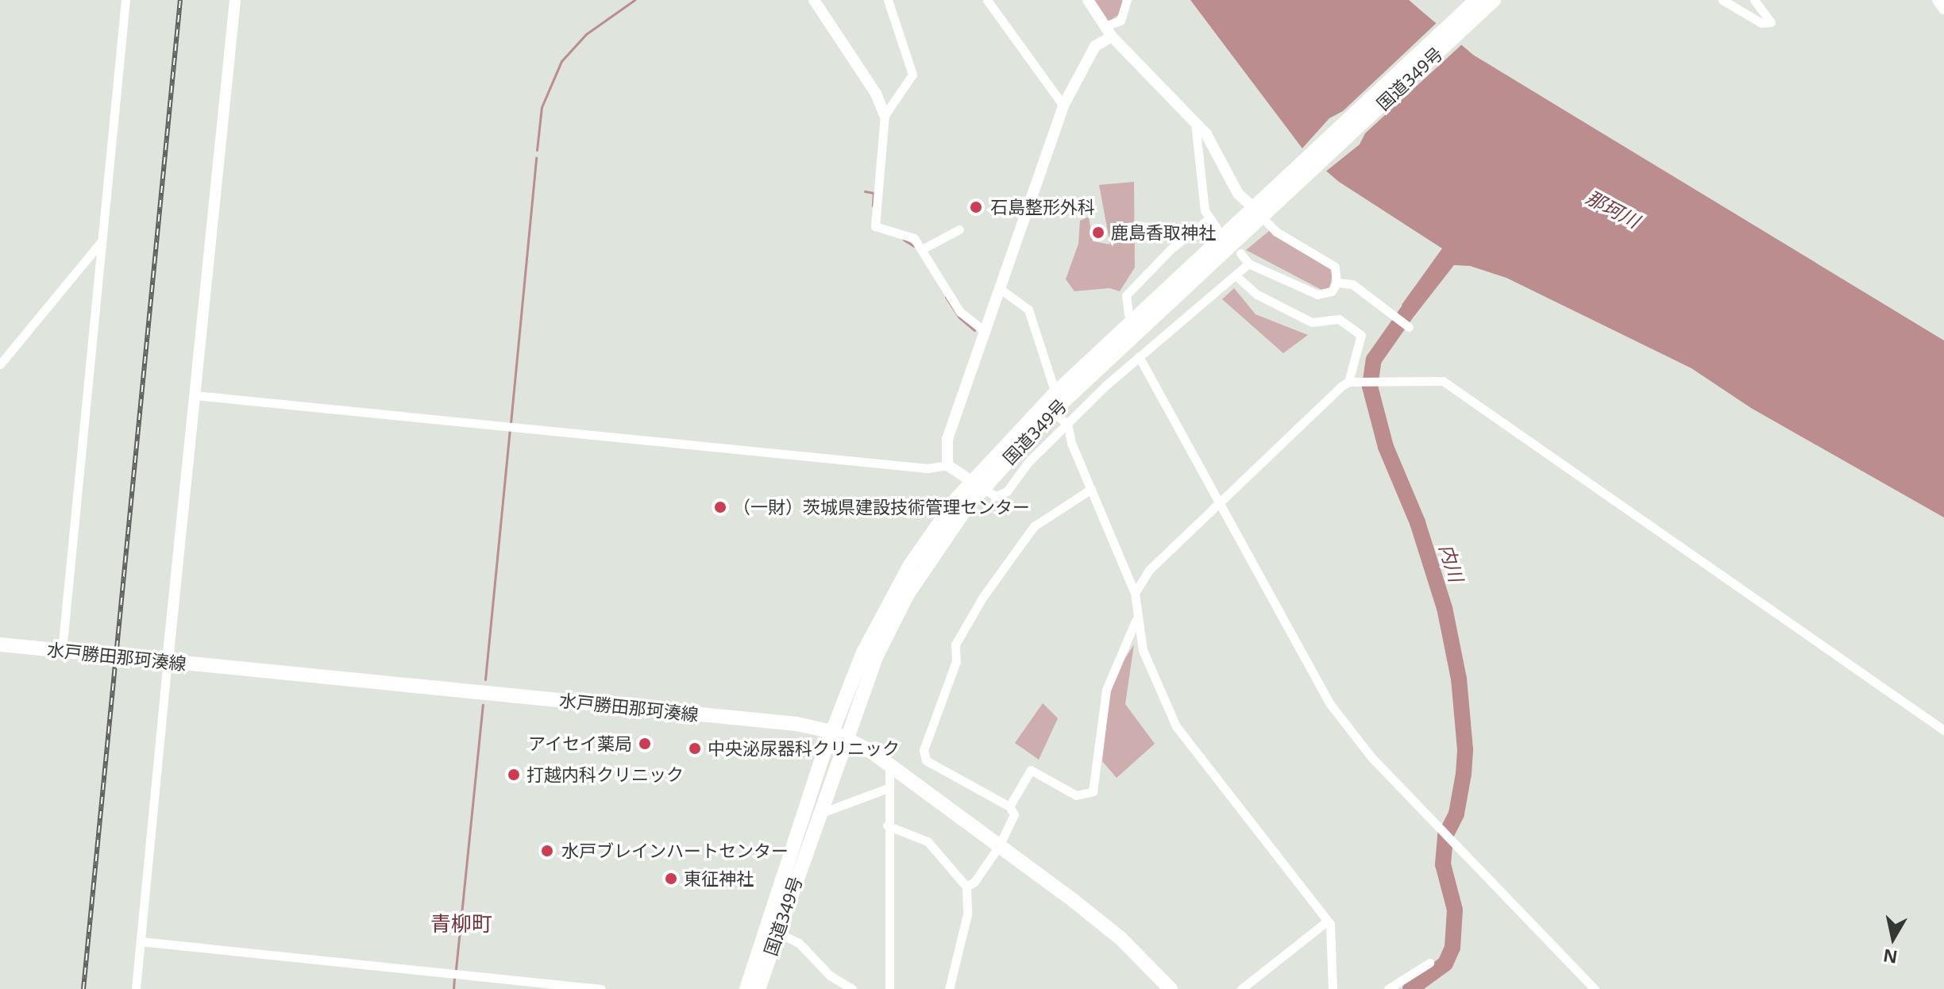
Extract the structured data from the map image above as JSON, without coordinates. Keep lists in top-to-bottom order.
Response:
{
  "streets": {
    "main road": ["国道349号", "水戸勝田那珂湊線"]
  },
  "crossings": [
    ["国道349号", "水戸勝田那珂湊線"]
  ],
  "districts": ["青柳町"],
  "water": ["那珂川", "内川"],
  "places": [
    "石島整形外科",
    "鹿島香取神社",
    "（一財）茨城県建設技術管理センター",
    "アイセイ薬局",
    "中央泌尿器科クリニック",
    "打越内科クリニック",
    "水戸ブレインハートセンター",
    "東征神社"
  ],
  "north": "bottom"
}
